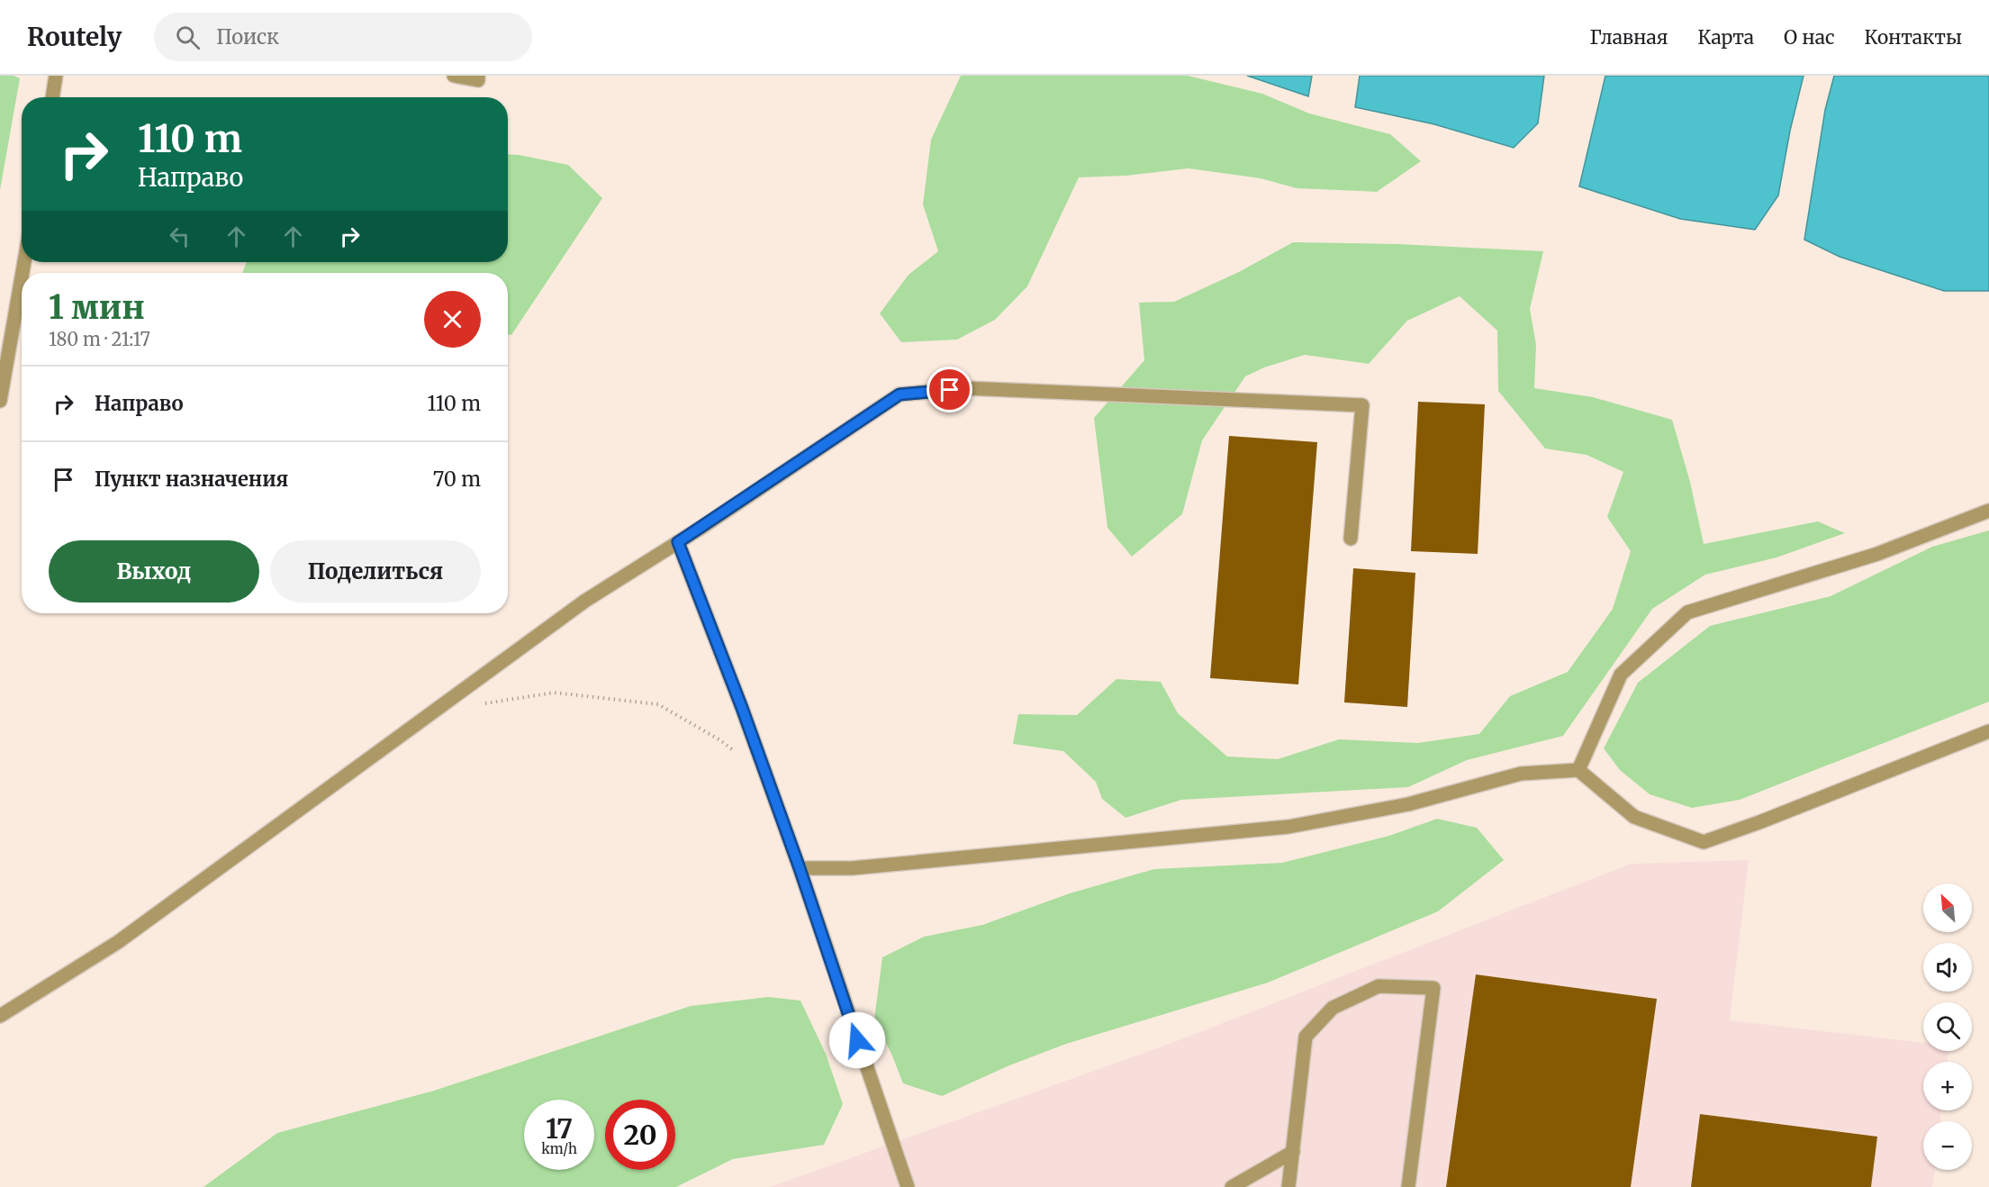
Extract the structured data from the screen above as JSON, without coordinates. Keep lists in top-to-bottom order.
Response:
{
  "north": "top left",
  "page": {
    "header": "Routely",
    "search": "Поиск",
    "nav": [
      "Главная",
      "Карта",
      "О нас",
      "Контакты"
    ],
    "turn": ["110 m", "Направо"],
    "heading": ["1 мин", "180 m · 21:17"],
    "list": [
      {
        "name": "Направо",
        "value": "110 m"
      },
      {
        "name": "Пункт назначения",
        "value": "70 m"
      }
    ],
    "buttons": ["Выход", "Поделиться"],
    "map_buttons": ["+", "−"],
    "speed": "17 km/h",
    "limit": "20"
  }
}
